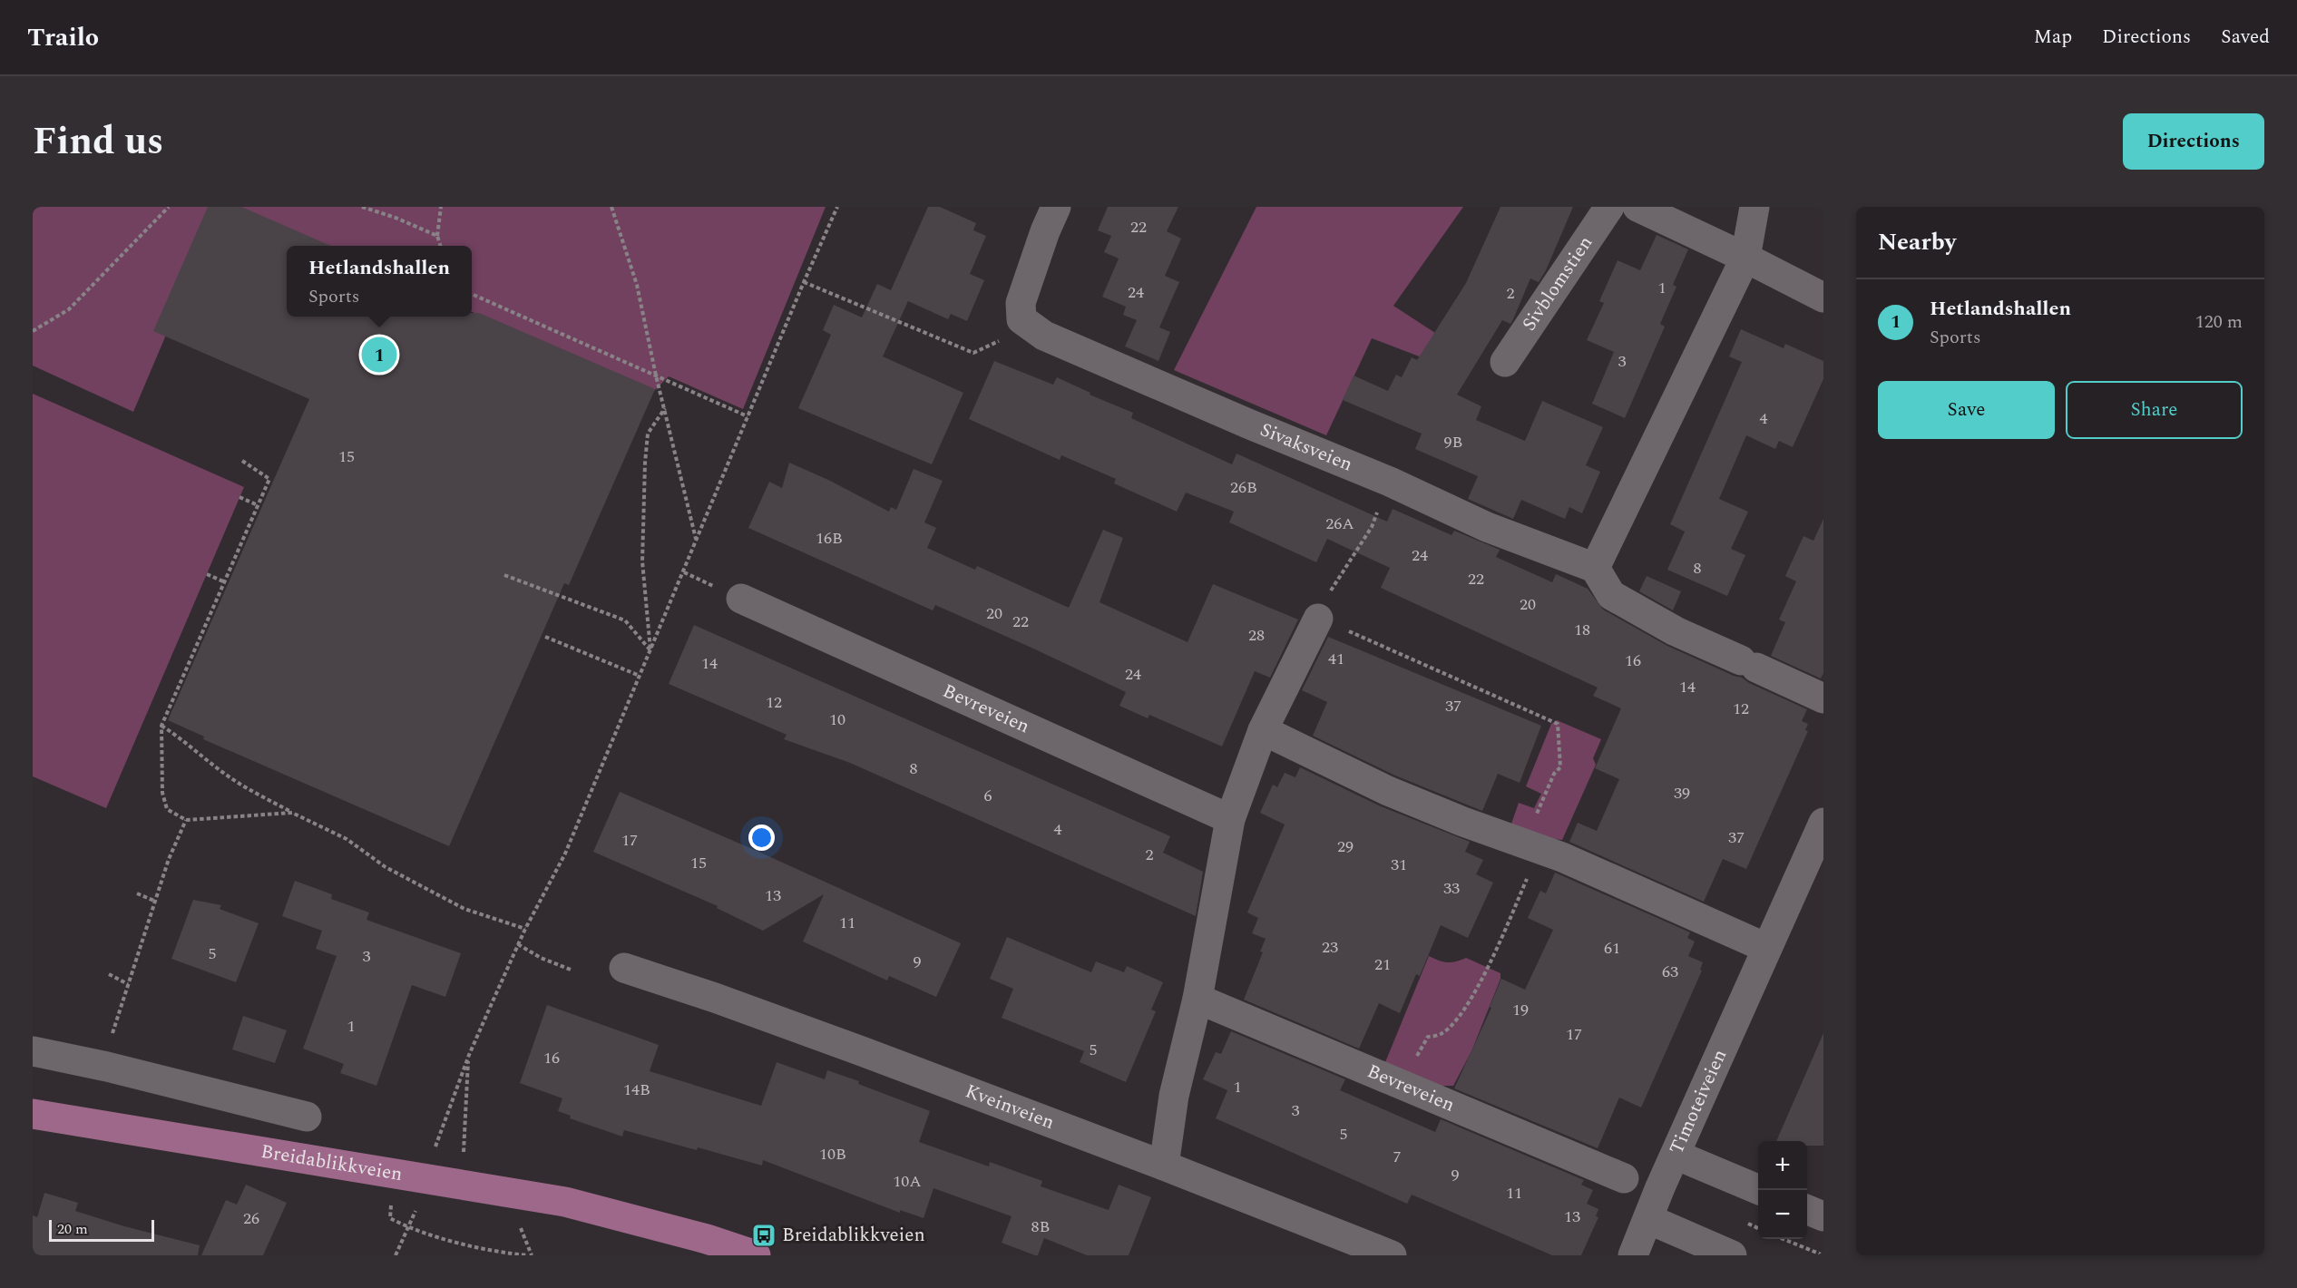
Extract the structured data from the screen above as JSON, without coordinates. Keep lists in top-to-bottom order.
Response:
{
  "streets": {
    "main road": ["Breidablikkveien"],
    "street": [
      "Sivblomstien",
      "Sivaksveien",
      "Bevreveien",
      "Timoteiveien",
      "Kveinveien"
    ]
  },
  "places": {
    "bus stop": ["Breidablikkveien"]
  },
  "house_numbers": [
    "22",
    "1",
    "24",
    "2",
    "3",
    "4",
    "9B",
    "15",
    "26B",
    "26A",
    "16B",
    "24",
    "8",
    "22",
    "20",
    "20",
    "22",
    "18",
    "28",
    "41",
    "16",
    "14",
    "24",
    "14",
    "12",
    "37",
    "12",
    "10",
    "8",
    "39",
    "6",
    "4",
    "37",
    "17",
    "29",
    "2",
    "15",
    "31",
    "33",
    "13",
    "11",
    "23",
    "61",
    "5",
    "3",
    "9",
    "21",
    "63",
    "19",
    "1",
    "17",
    "5",
    "16",
    "1",
    "14B",
    "3",
    "5",
    "10B",
    "7",
    "9",
    "10A",
    "11",
    "13",
    "26",
    "8B"
  ],
  "scale_bar": "20 m",
  "page": {
    "header": "Trailo",
    "nav": ["Map", "Directions", "Saved"],
    "title": "Find us",
    "buttons": [
      "Directions",
      ["Save", "Share"]
    ],
    "heading": "Nearby",
    "popup": ["Hetlandshallen", "Sports"],
    "list": [
      {
        "mark": "1",
        "name": "Hetlandshallen",
        "note": "Sports",
        "value": "120 m"
      }
    ],
    "pins": "1",
    "map_buttons": ["+", "−"],
    "scale": "20 m"
  }
}
